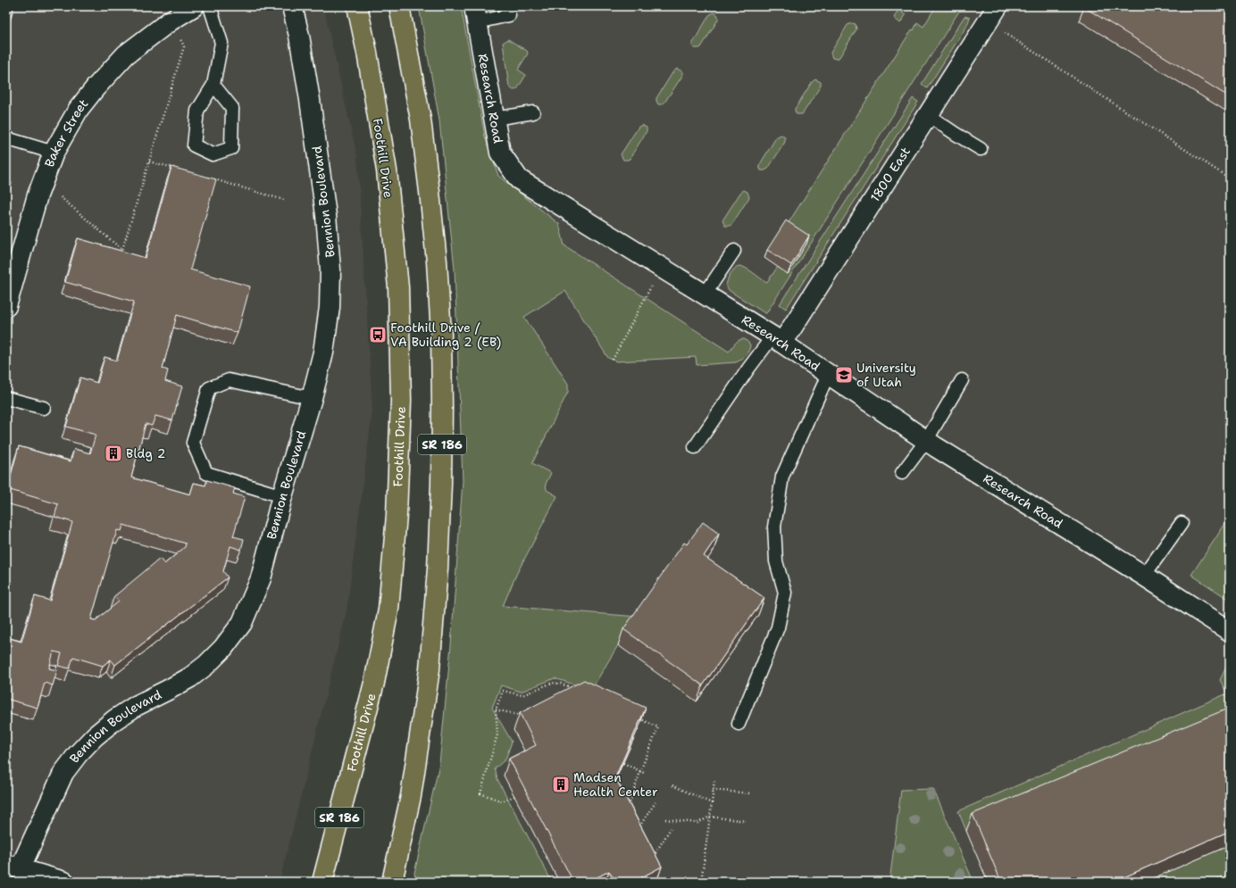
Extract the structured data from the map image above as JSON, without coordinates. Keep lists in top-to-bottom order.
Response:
{
  "streets": {
    "main road": ["Foothill Drive", "SR 186"],
    "street": [
      "Research Road",
      "Baker Street",
      "1800 East",
      "Bennion Boulevard"
    ]
  },
  "crossings": [
    ["Research Road", "1800 East"]
  ],
  "places": {
    "bus stop": ["Foothill Drive / VA Building 2 (EB)"],
    "school or university": ["University of Utah"],
    "building": ["Bldg 2", "Madsen Health Center"]
  }
}
